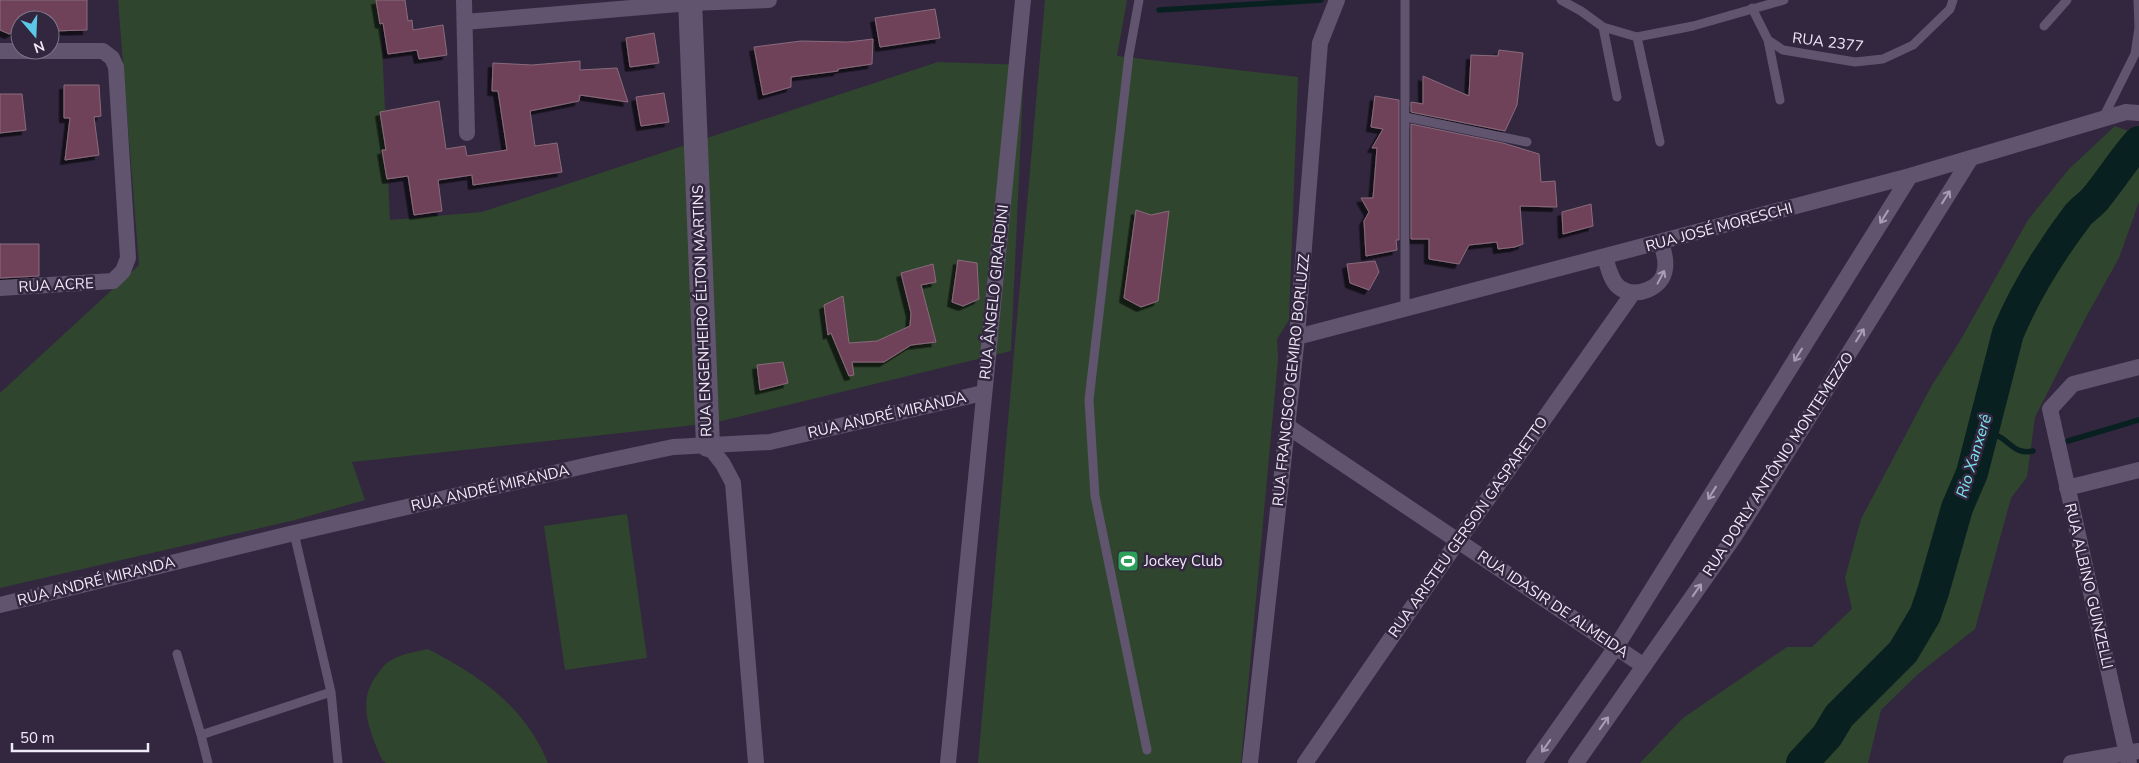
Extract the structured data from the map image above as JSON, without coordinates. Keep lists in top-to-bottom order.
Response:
{
  "streets": {
    "street": [
      "RUA JOSÉ MORESCHI",
      "RUA ACRE",
      "RUA ÂNGELO GIRARDINI",
      "RUA ENGENHEIRO ÉLTON MARTINS",
      "RUA FRANCISCO GEMIRO BORLUZZ",
      "RUA ANDRÉ MIRANDA",
      "RUA DORLY ANTÔNIO MONTEMEZZO",
      "RUA ARISTEU GERSON GASPARETTO",
      "RUA ALBINO GUINZELLI",
      "RUA IDASIR DE ALMEIDA"
    ],
    "lane": ["RUA 2377"]
  },
  "crossings": [
    ["RUA JOSÉ MORESCHI", "RUA FRANCISCO GEMIRO BORLUZZ"],
    ["RUA JOSÉ MORESCHI", "RUA DORLY ANTÔNIO MONTEMEZZO"],
    ["RUA ÂNGELO GIRARDINI", "RUA ANDRÉ MIRANDA"],
    ["RUA ENGENHEIRO ÉLTON MARTINS", "RUA ANDRÉ MIRANDA"],
    ["RUA FRANCISCO GEMIRO BORLUZZ", "RUA IDASIR DE ALMEIDA"],
    ["RUA DORLY ANTÔNIO MONTEMEZZO", "RUA IDASIR DE ALMEIDA"],
    ["RUA ARISTEU GERSON GASPARETTO", "RUA IDASIR DE ALMEIDA"]
  ],
  "water": ["Rio Xanxerê"],
  "places": {
    "sports": ["Jockey Club"]
  },
  "scale_bar": "50 m",
  "north": "bottom"
}
